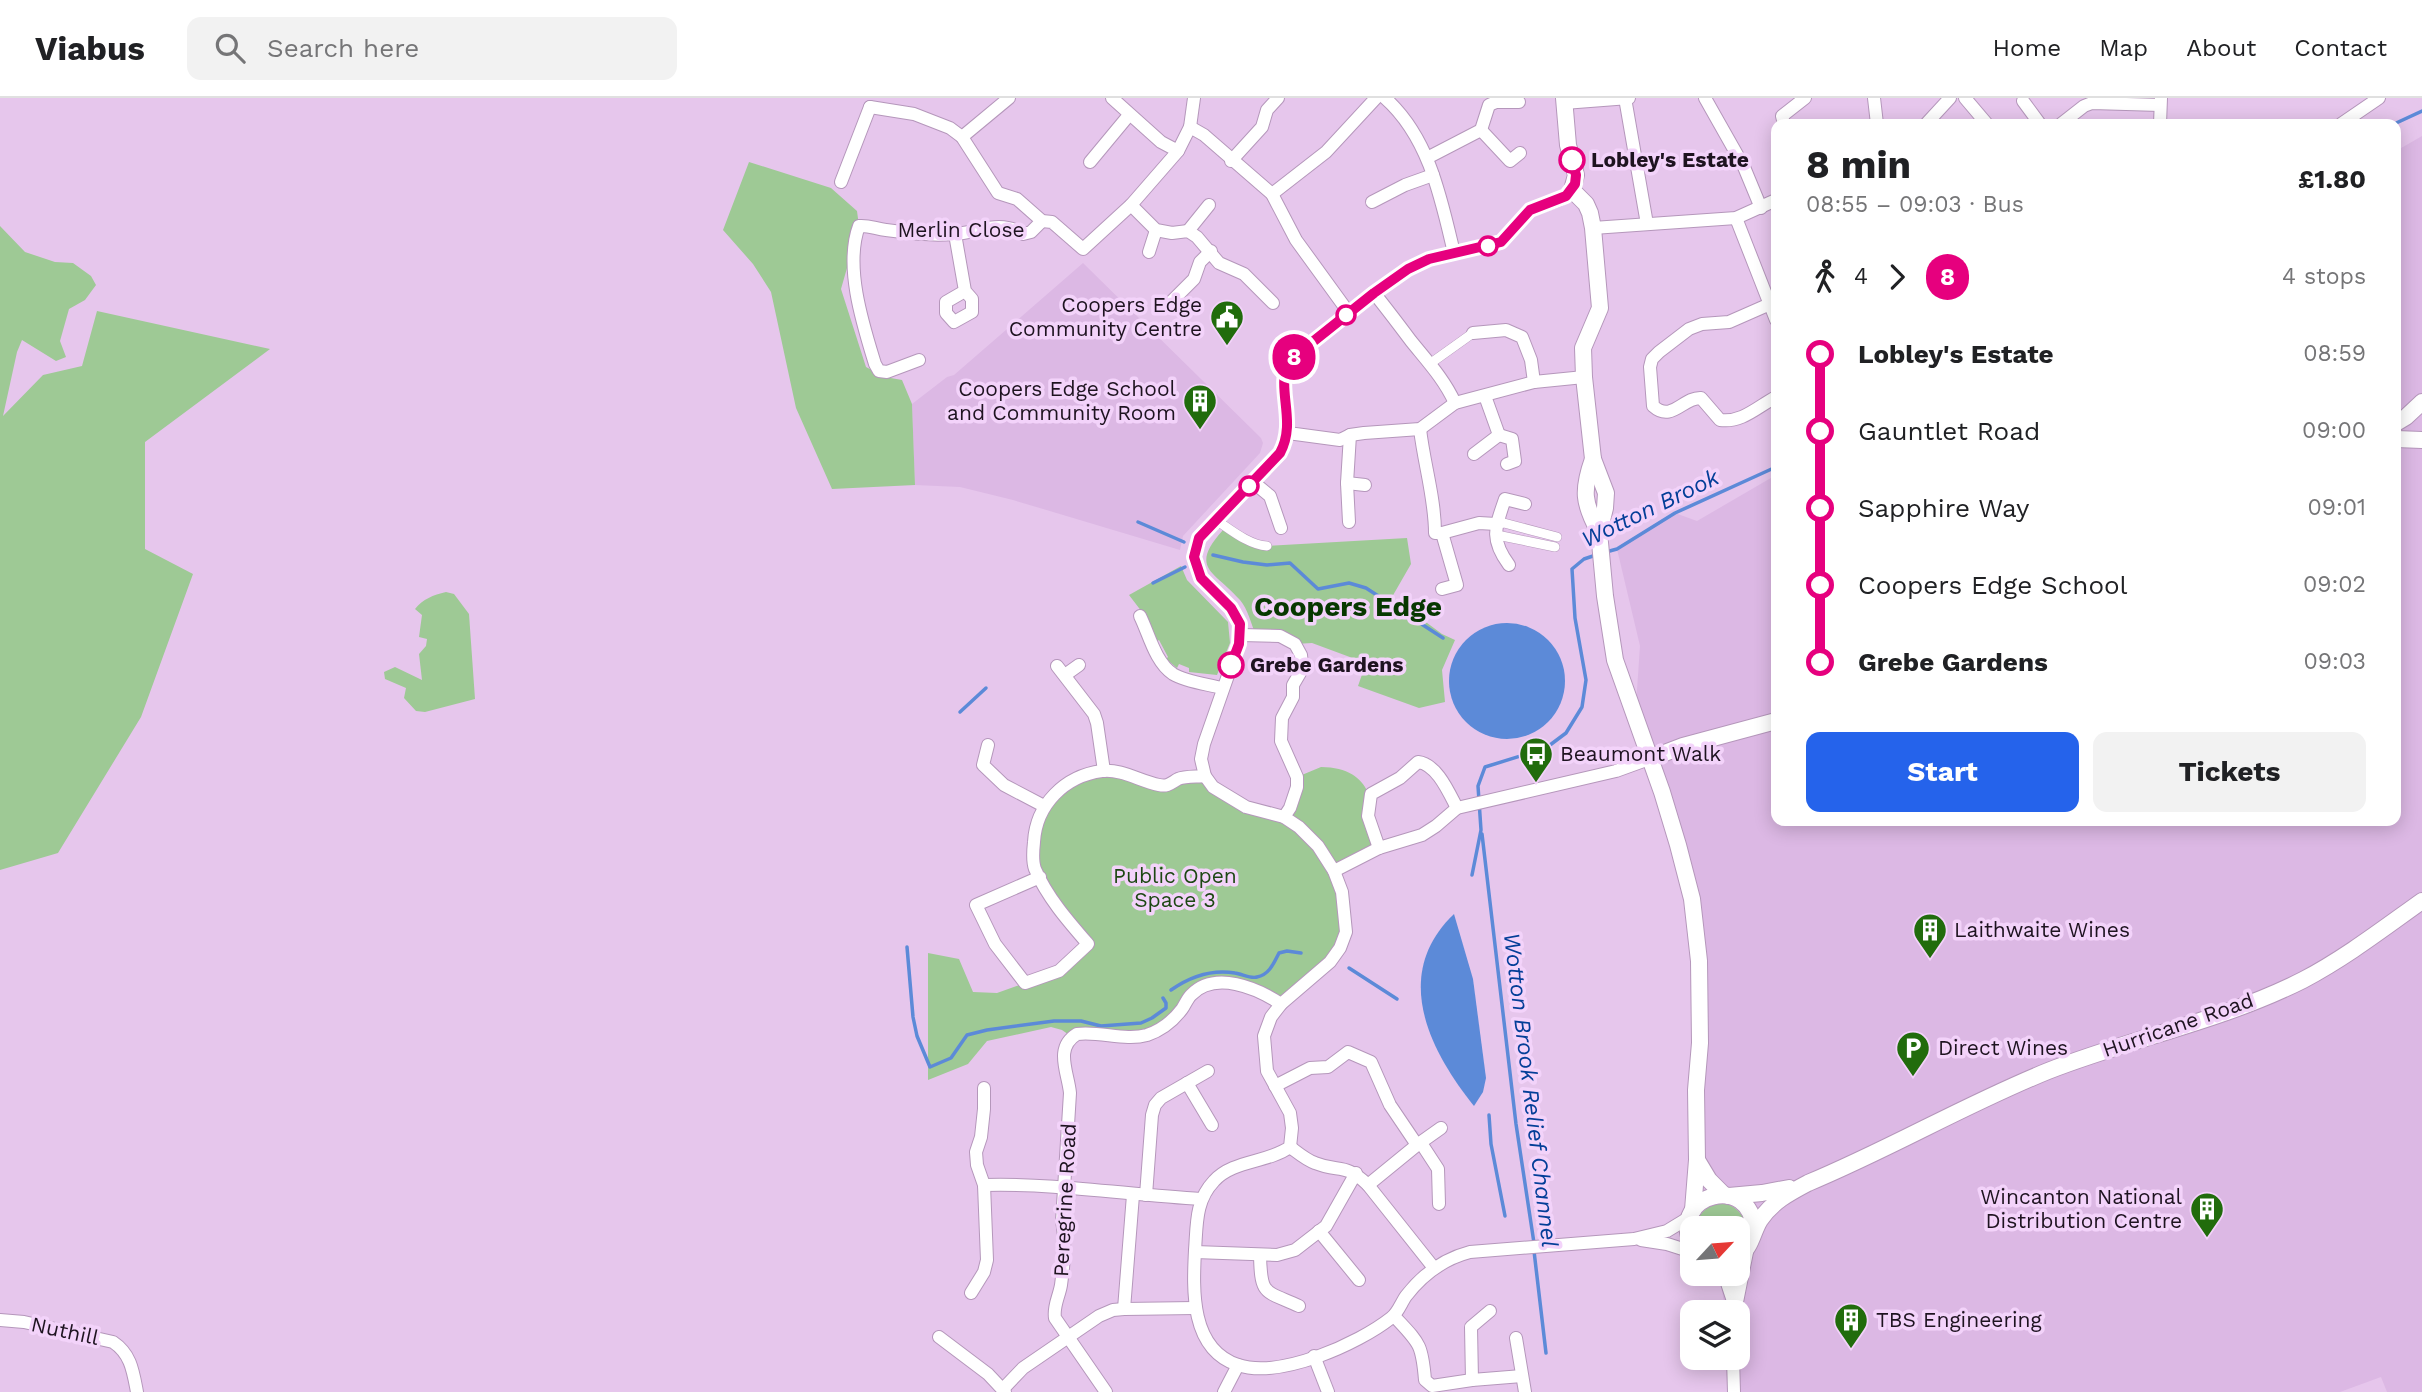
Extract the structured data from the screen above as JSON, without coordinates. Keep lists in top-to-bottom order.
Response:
{
  "streets": {
    "street": [
      "Merlin Close",
      "Hurricane Road",
      "Peregrine Road",
      "Nuthill"
    ]
  },
  "districts": ["Coopers Edge"],
  "water": ["Wotton Brook", "Wotton Brook Relief Channel"],
  "parks": ["Public Open Space 3"],
  "places": {
    "other": ["Lobley's Estate", "Grebe Gardens"],
    "public building": ["Coopers Edge Community Centre"],
    "building": [
      "Coopers Edge School and Community Room",
      "Laithwaite Wines",
      "Wincanton National Distribution Centre",
      "TBS Engineering"
    ],
    "bus stop": ["Beaumont Walk"],
    "parking": ["Direct Wines"]
  },
  "lines": ["bus line 8"],
  "north": "top right",
  "page": {
    "header": "Viabus",
    "search": "Search here",
    "nav": [
      "Home",
      "Map",
      "About",
      "Contact"
    ],
    "on_map": "8",
    "heading": ["8 min", "08:55 – 09:03 · Bus", "£1.80"],
    "legs": ["4", "8", "4 stops"],
    "list": [
      {
        "name": "Lobley's Estate",
        "value": "08:59"
      },
      {
        "name": "Gauntlet Road",
        "value": "09:00"
      },
      {
        "name": "Sapphire Way",
        "value": "09:01"
      },
      {
        "name": "Coopers Edge School",
        "value": "09:02"
      },
      {
        "name": "Grebe Gardens",
        "value": "09:03"
      }
    ],
    "buttons": ["Start", "Tickets"]
  }
}
